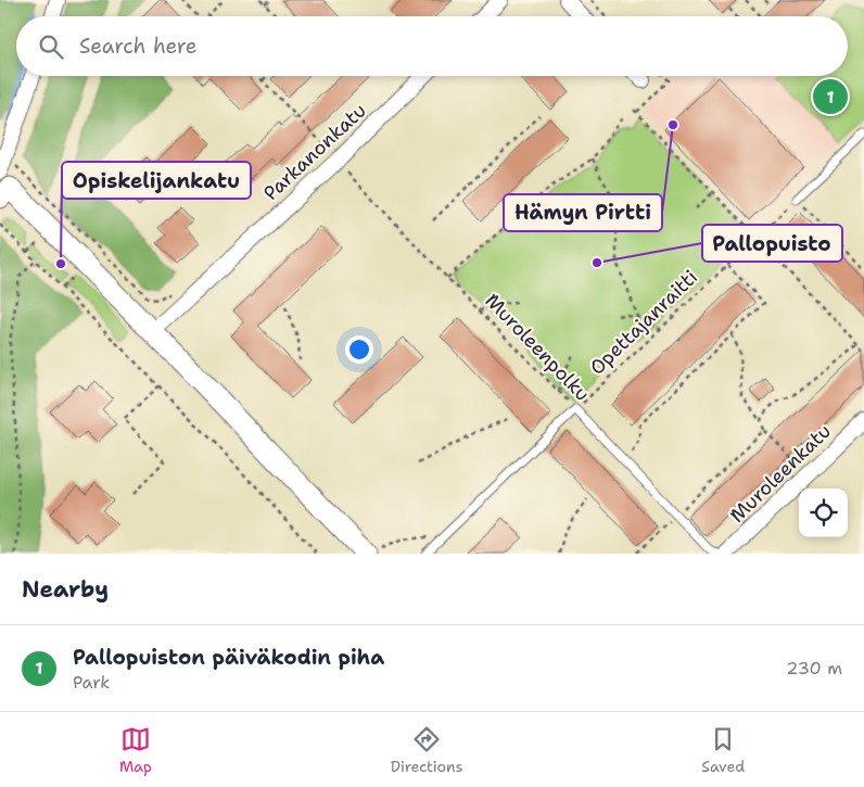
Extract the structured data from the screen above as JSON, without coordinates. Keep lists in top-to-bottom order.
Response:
{
  "streets": {
    "street": ["Parkanonkatu", "Muroleenkatu"],
    "lane": ["Muroleenpolku"],
    "path": ["Opettajanraitti"]
  },
  "crossings": [
    ["Parkanonkatu", "Muroleenpolku"],
    ["Opettajanraitti", "Muroleenpolku"]
  ],
  "places": ["Hämyn Pirtti", "Pallopuisto", "Opiskelijankatu"],
  "page": {
    "search": "Search here",
    "pins": "1",
    "heading": "Nearby",
    "list": [
      {
        "mark": "1",
        "name": "Pallopuiston päiväkodin piha",
        "note": "Park",
        "value": "230 m"
      }
    ],
    "nav": ["Map", "Directions", "Saved"]
  }
}
